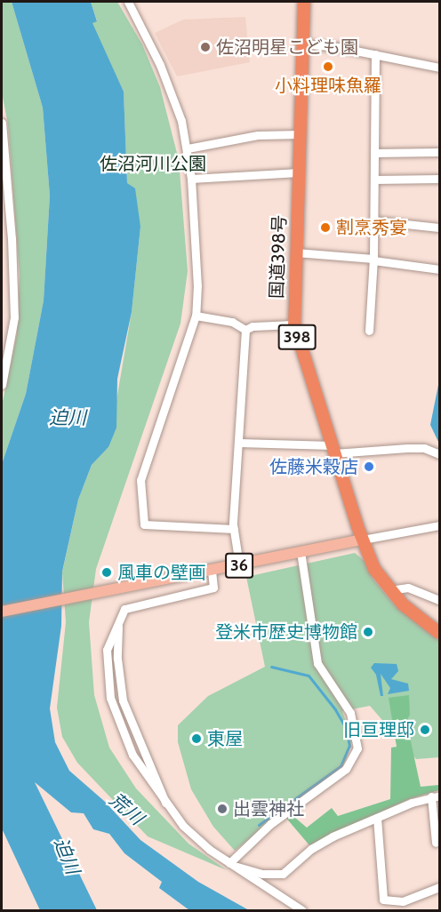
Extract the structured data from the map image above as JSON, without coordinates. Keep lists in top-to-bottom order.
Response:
{
  "streets": {
    "highway": ["国道398号", "398"],
    "main road": ["36"]
  },
  "crossings": [
    ["国道398号", "36"]
  ],
  "water": ["迫川", "荒川"],
  "parks": ["佐沼河川公園"],
  "places": [
    "佐沼明星こども園",
    "小料理味魚羅",
    "割烹秀宴",
    "佐藤米穀店",
    "風車の壁画",
    "登米市歴史博物館",
    "旧亘理邸",
    "東屋",
    "出雲神社"
  ]
}
